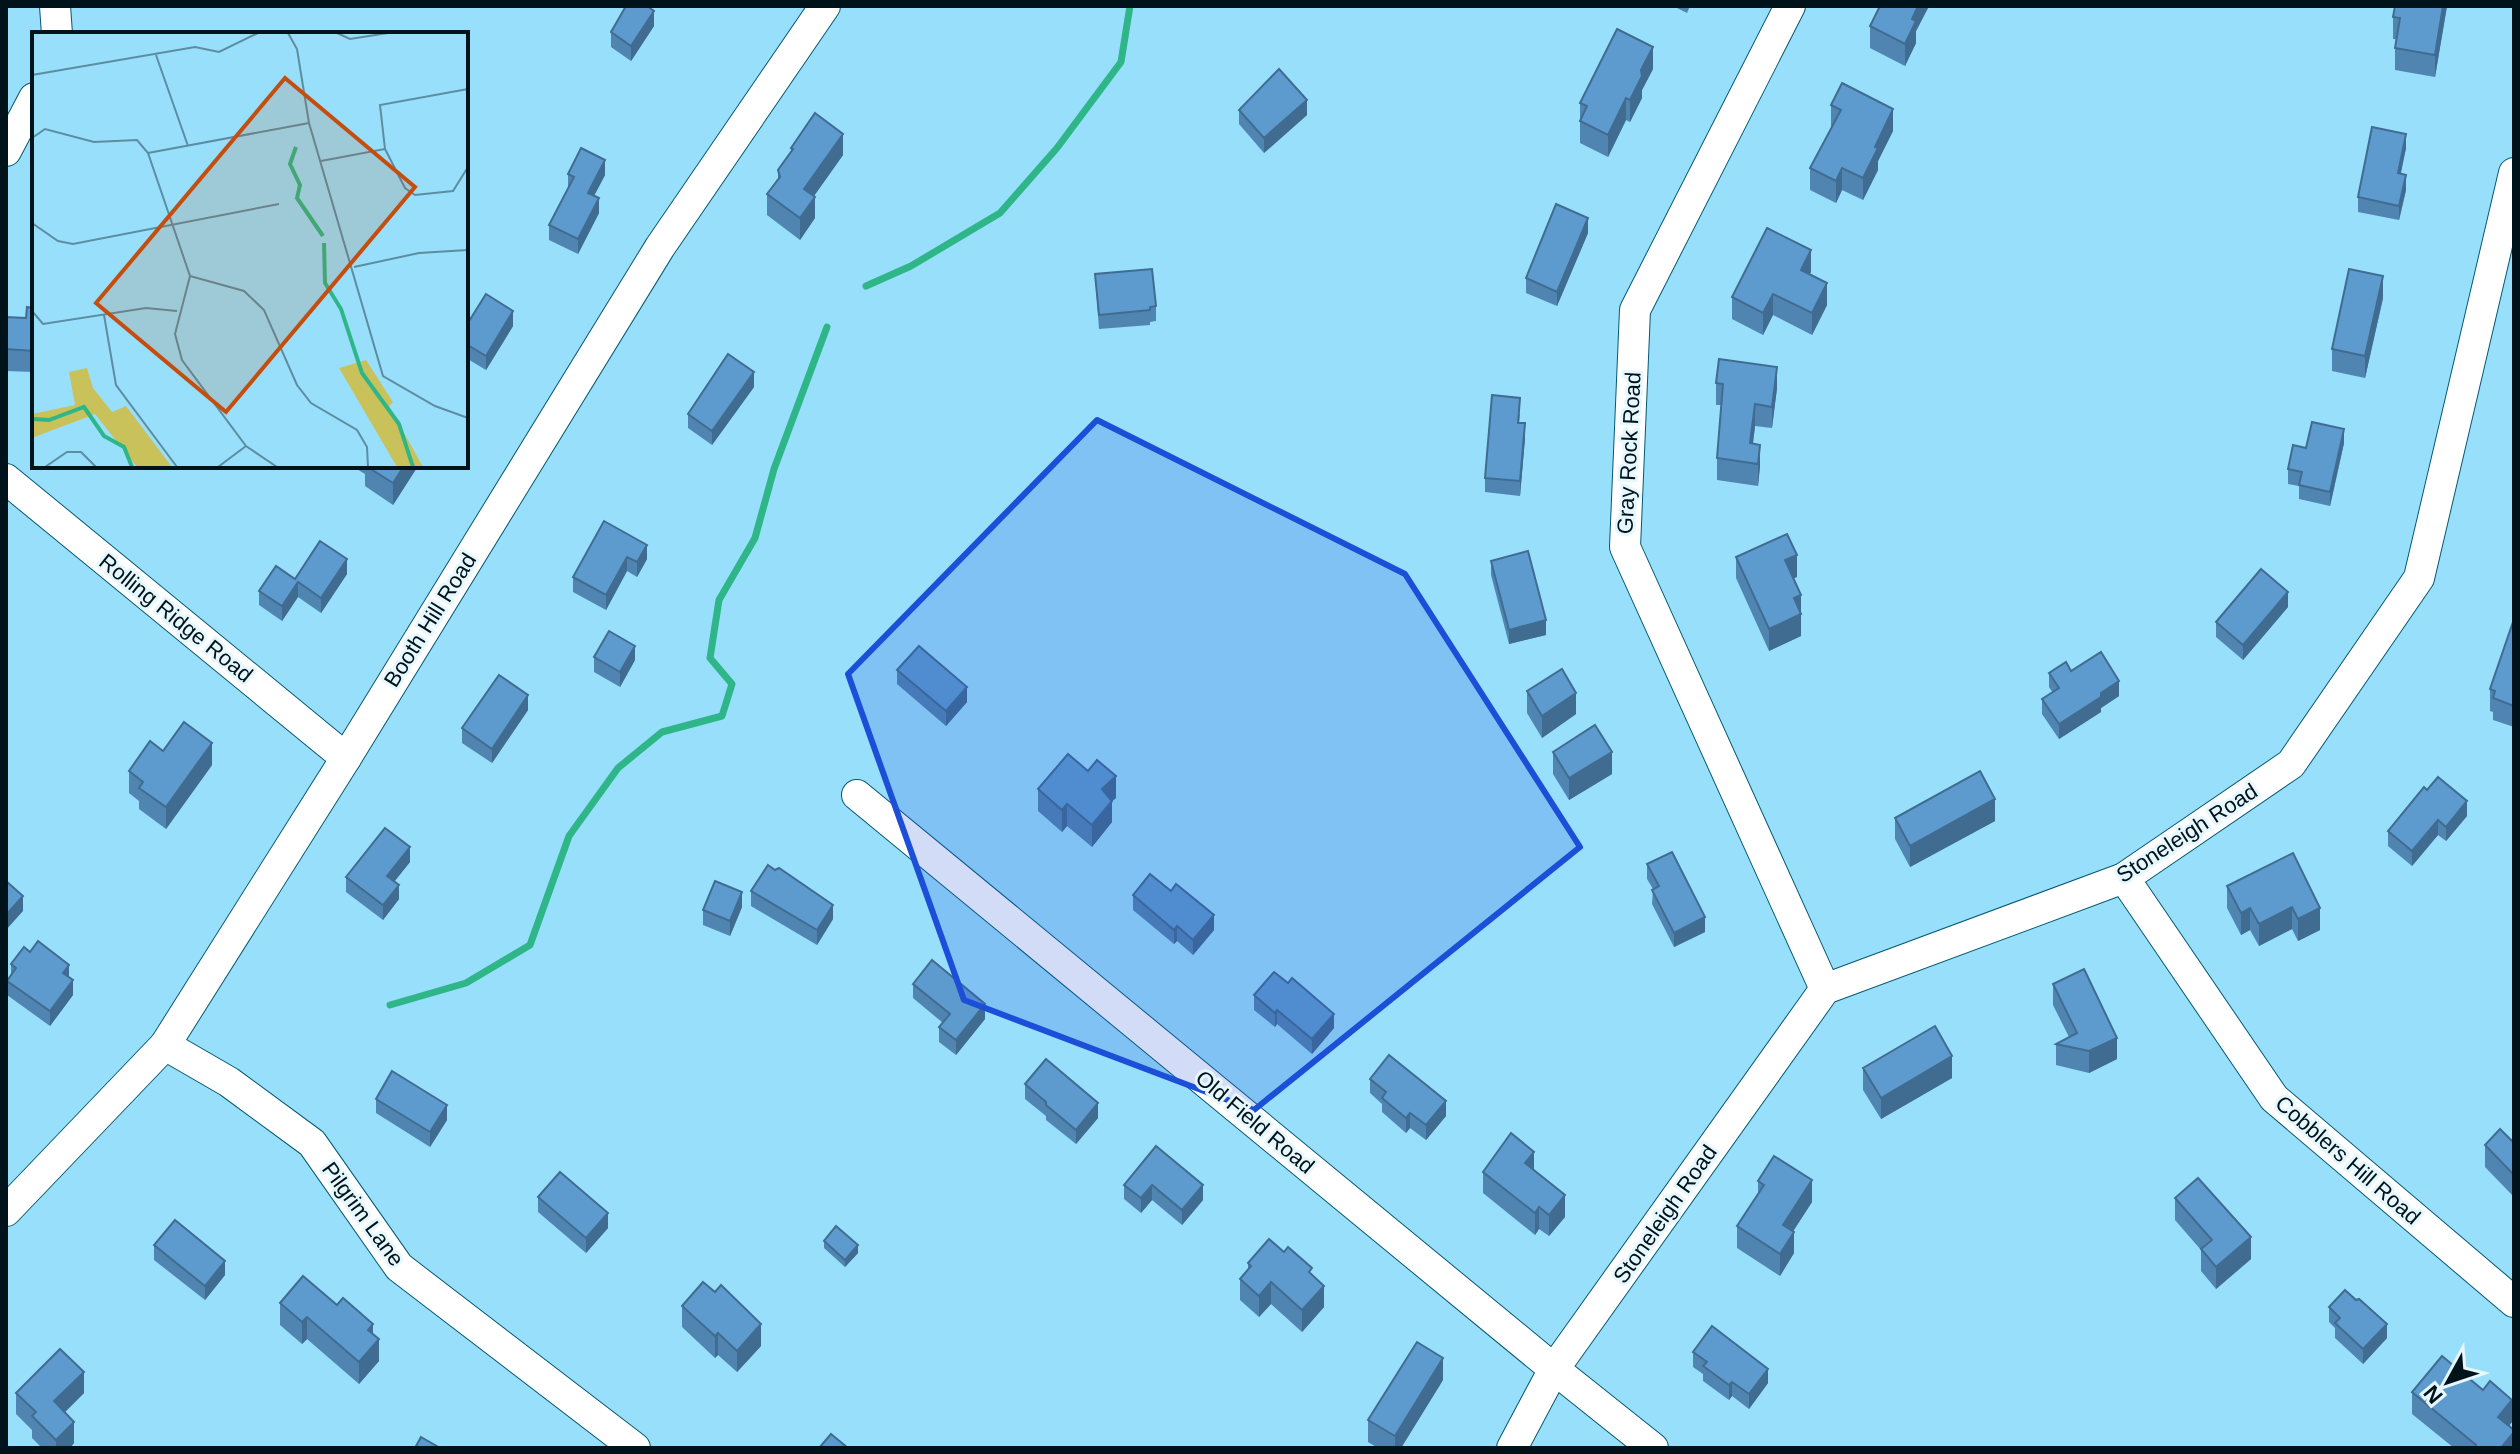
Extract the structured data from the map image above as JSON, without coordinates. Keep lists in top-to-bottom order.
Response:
{
  "streets": {
    "street": [
      "Gray Rock Road",
      "Rolling Ridge Road",
      "Booth Hill Road",
      "Stoneleigh Road",
      "Old Field Road",
      "Cobblers Hill Road",
      "Pilgrim Lane"
    ]
  },
  "crossings": [
    ["Gray Rock Road", "Stoneleigh Road"],
    ["Rolling Ridge Road", "Booth Hill Road"],
    ["Booth Hill Road", "Pilgrim Lane"],
    ["Stoneleigh Road", "Old Field Road"],
    ["Stoneleigh Road", "Cobblers Hill Road"]
  ],
  "north": "bottom left"
}
